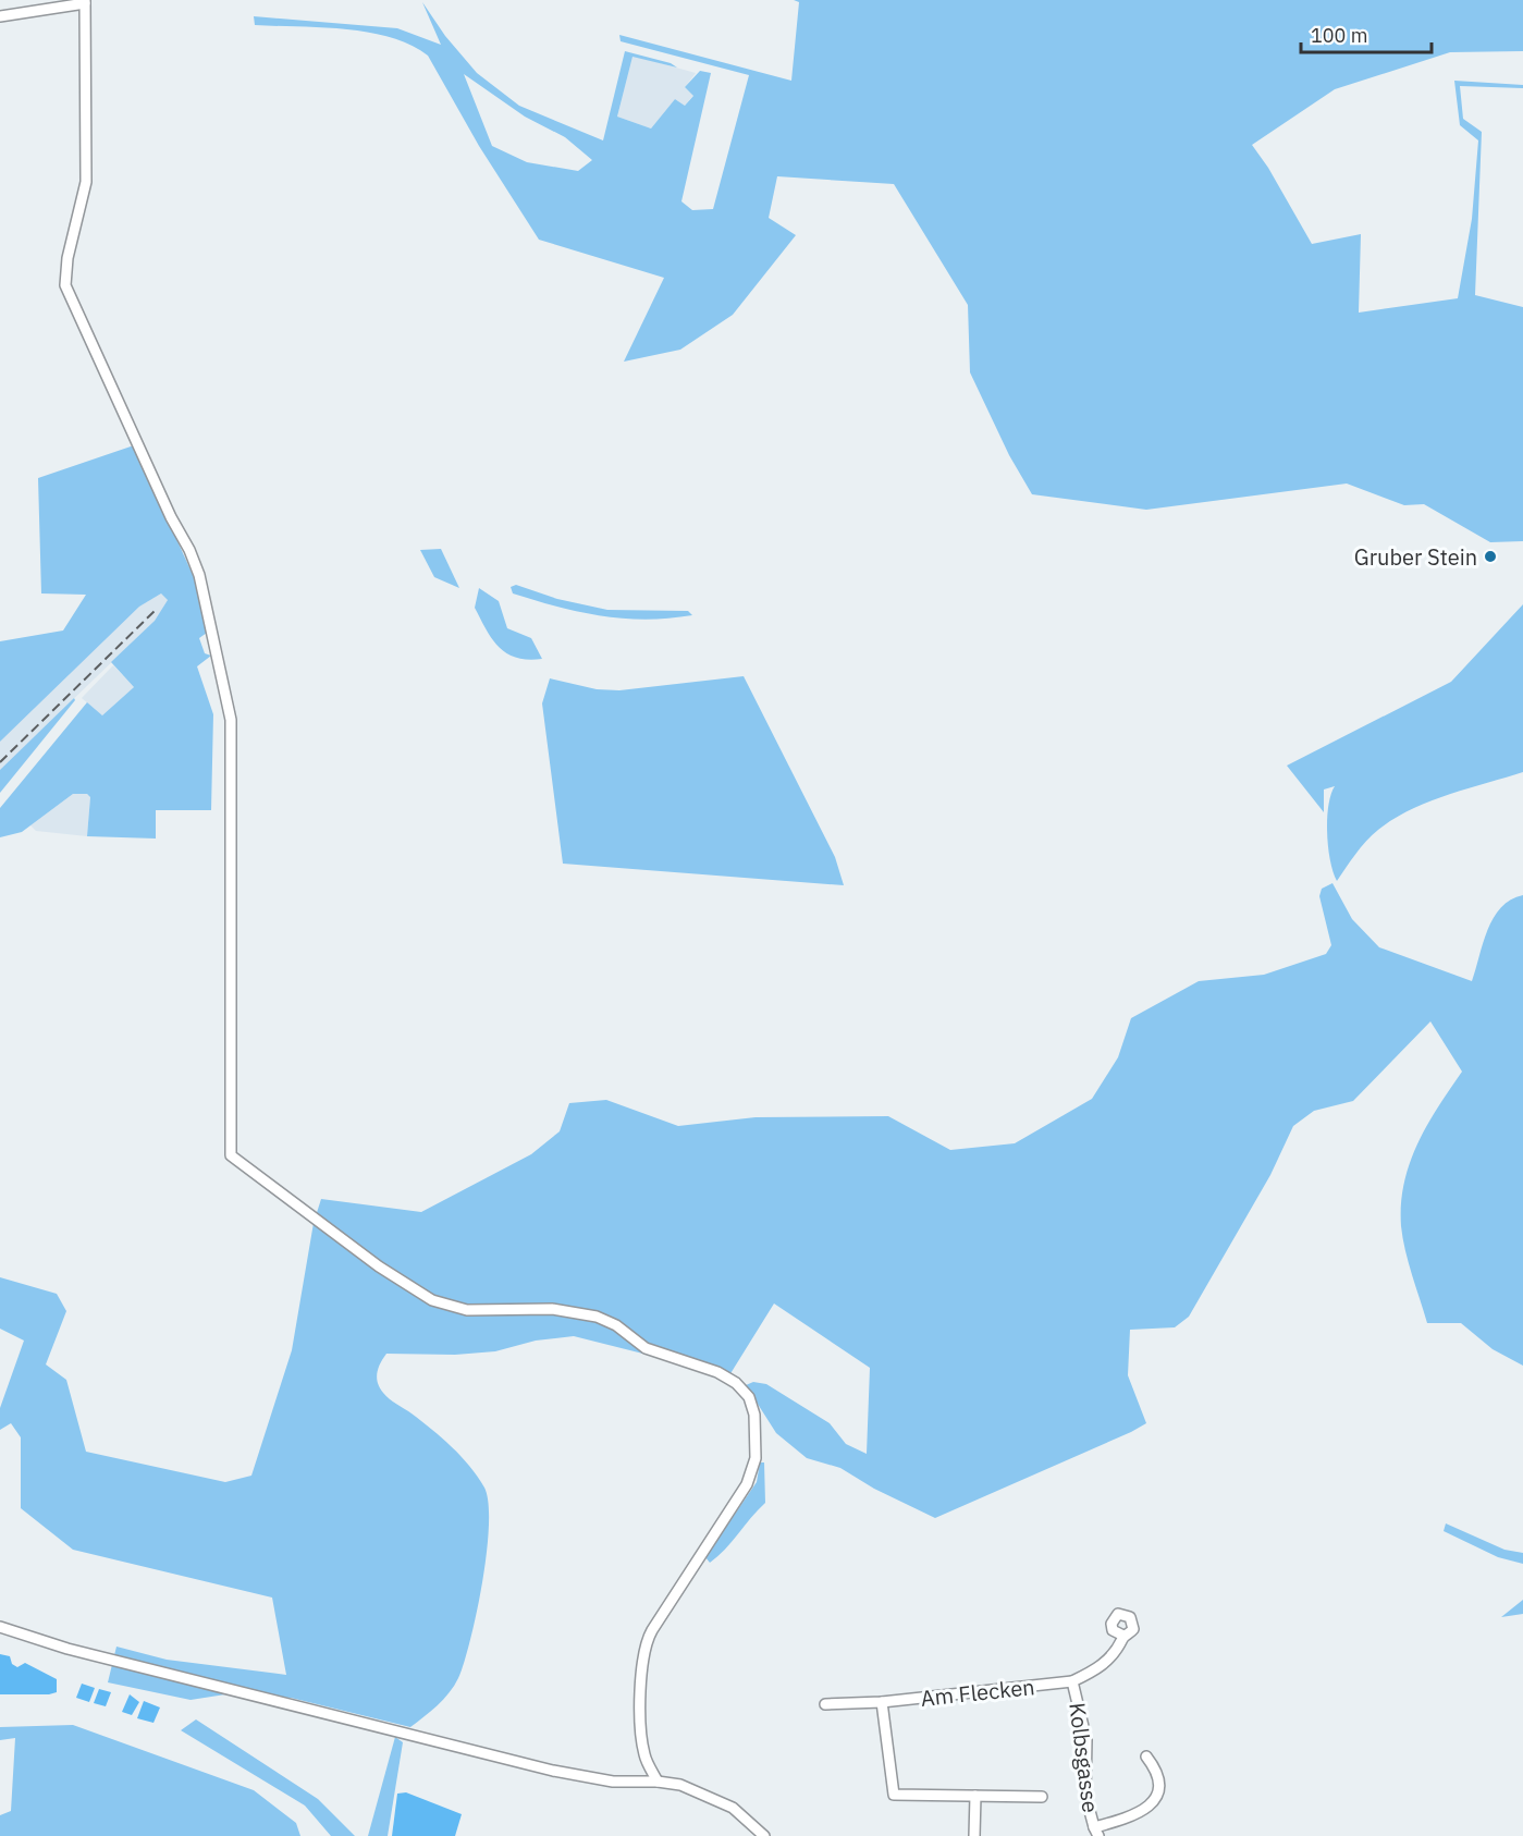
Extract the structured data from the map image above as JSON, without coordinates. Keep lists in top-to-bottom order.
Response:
{
  "streets": {
    "street": ["Am Flecken", "Kolbsgasse"]
  },
  "crossings": [
    ["Am Flecken", "Kolbsgasse"]
  ],
  "places": ["Gruber Stein"],
  "scale_bar": "100 m"
}
